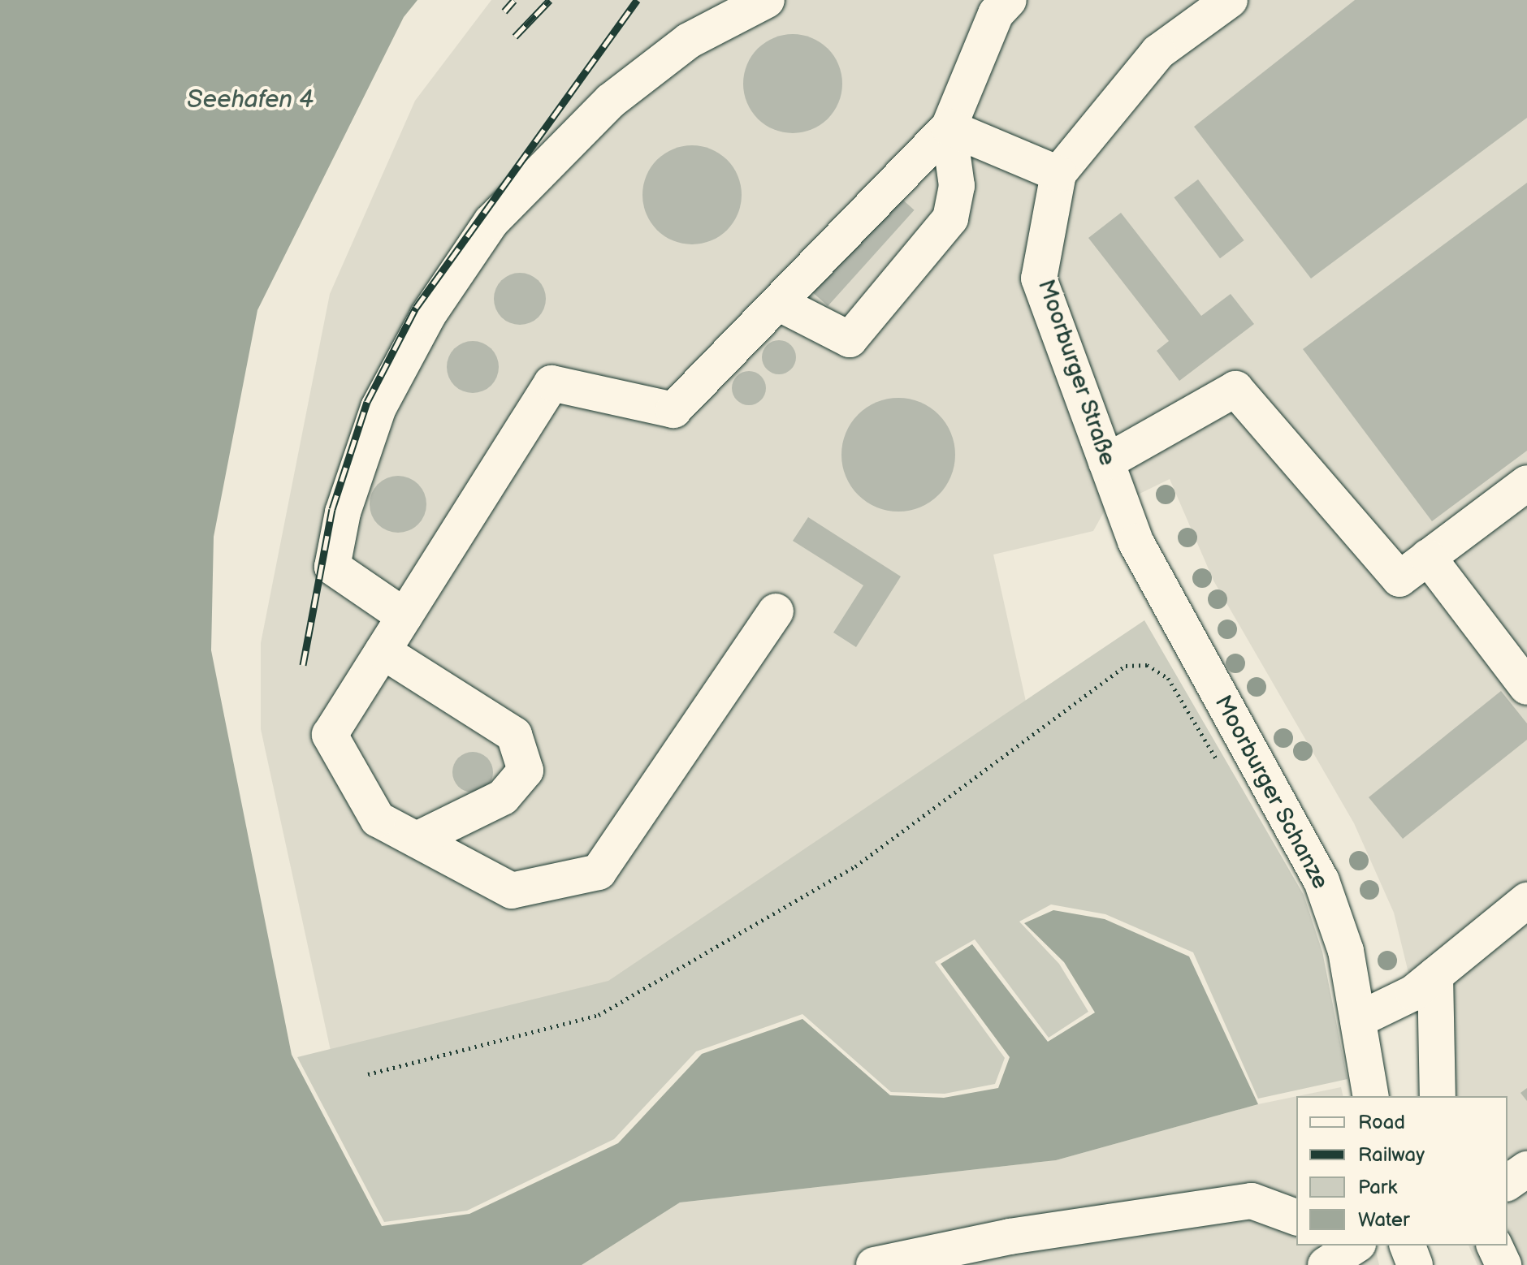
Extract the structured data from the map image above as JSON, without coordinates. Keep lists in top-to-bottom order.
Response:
{
  "streets": {
    "street": ["Moorburger Straße", "Moorburger Schanze"]
  },
  "crossings": [
    ["Moorburger Straße", "Moorburger Schanze"]
  ],
  "water": ["Seehafen 4"],
  "legend": [
    "Road",
    "Railway",
    "Park",
    "Water"
  ]
}
